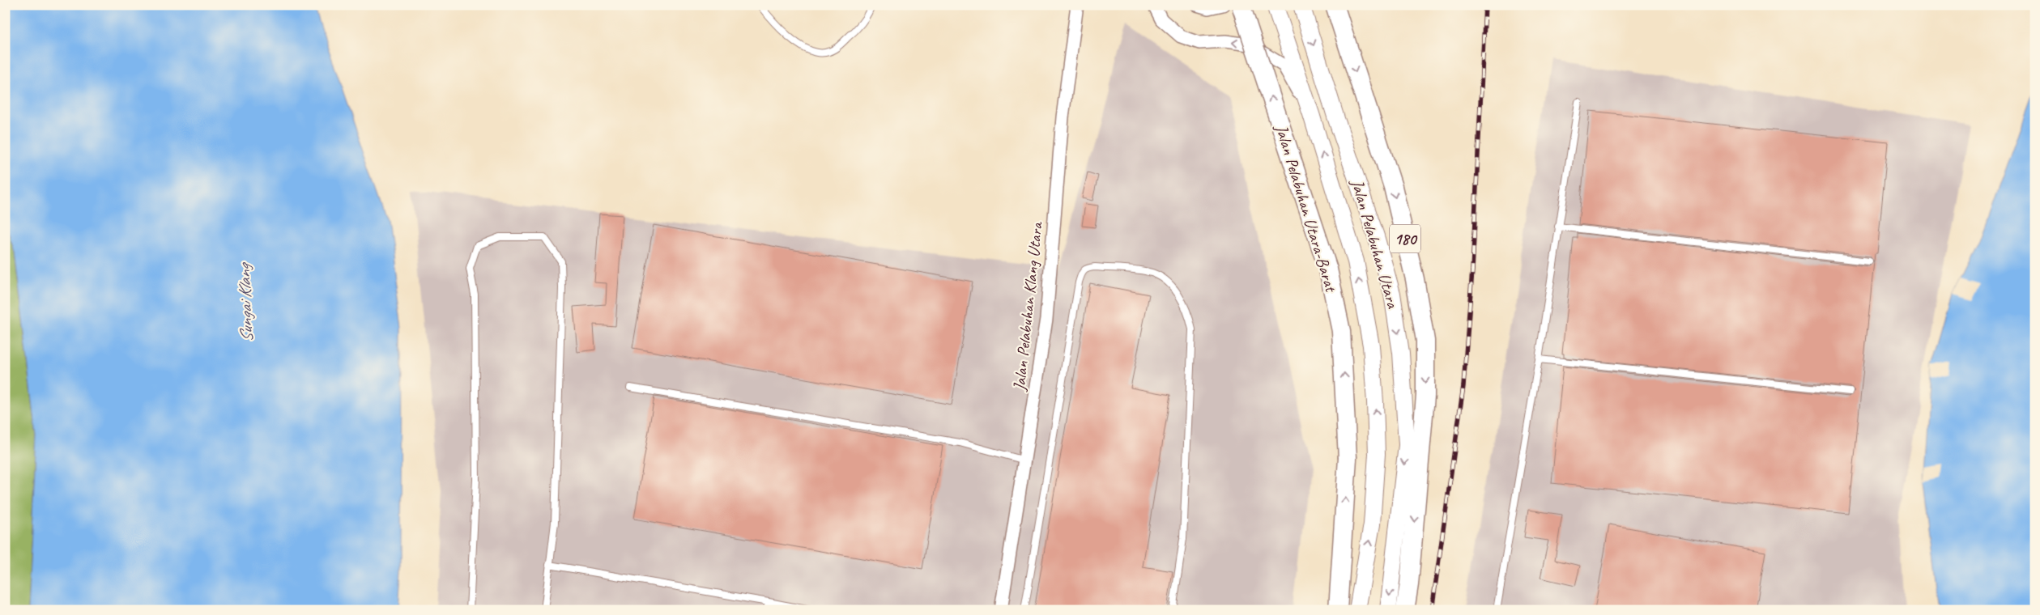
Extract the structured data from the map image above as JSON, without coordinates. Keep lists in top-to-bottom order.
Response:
{
  "streets": {
    "main road": ["Jalan Pelabuhan Utara-Barat", "180", "Jalan Pelabuhan Utara"],
    "street": ["Jalan Pelabuhan Klang Utara"]
  },
  "water": ["Sungai Klang"]
}
